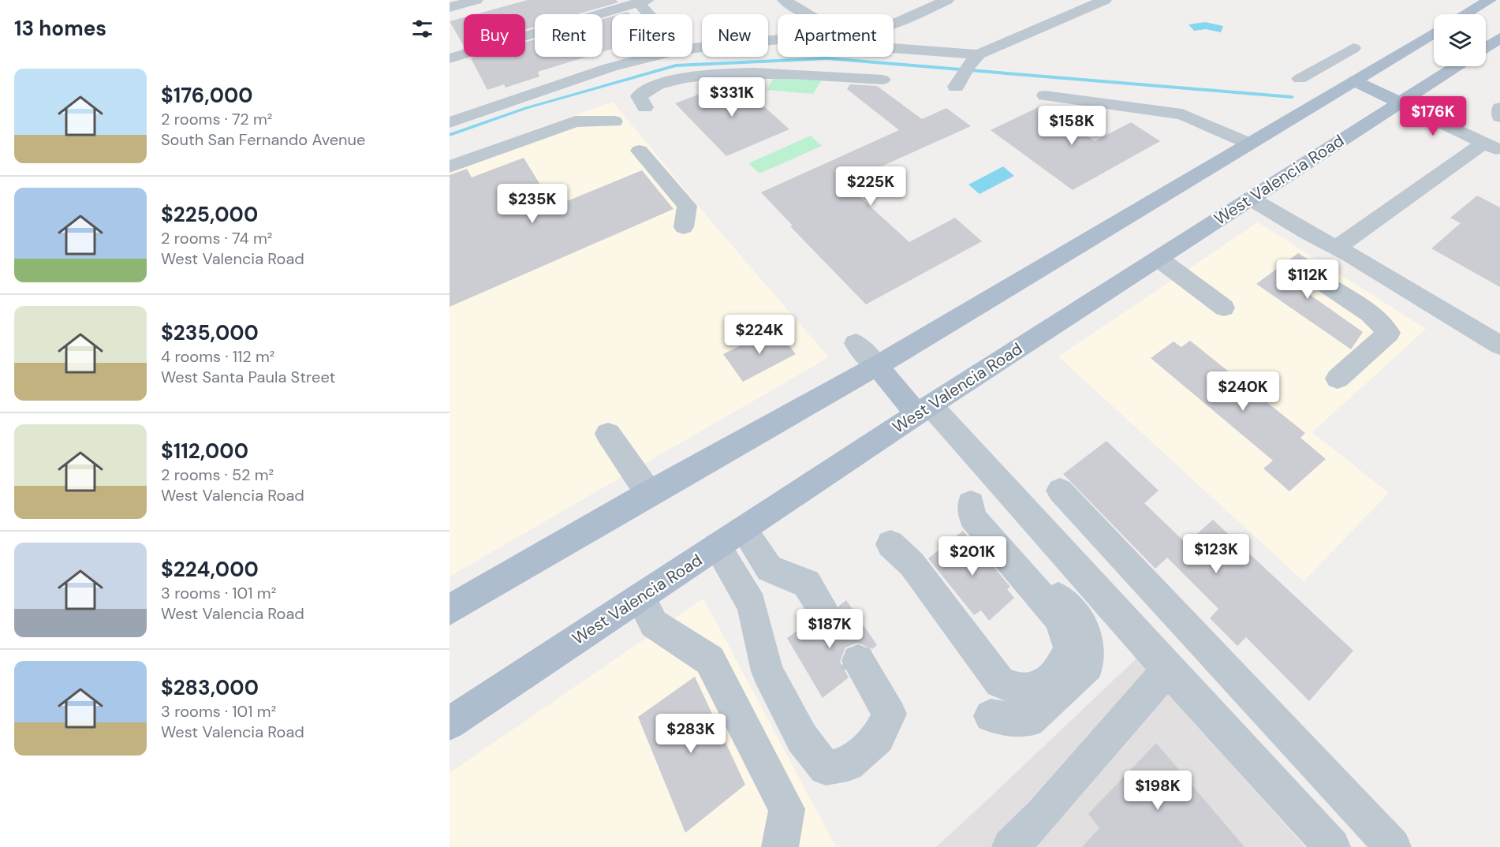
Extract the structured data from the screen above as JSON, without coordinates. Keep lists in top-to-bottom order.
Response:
{
  "streets": {
    "main road": ["West Valencia Road"]
  },
  "page": {
    "heading": "13 homes",
    "chip": [
      "Buy",
      "Rent",
      "Filters",
      "New",
      "Apartment"
    ],
    "list": [
      {
        "name": "$176,000",
        "note": "2 rooms · 72 m² · South San Fernando Avenue"
      },
      {
        "name": "$225,000",
        "note": "2 rooms · 74 m² · West Valencia Road"
      },
      {
        "name": "$235,000",
        "note": "4 rooms · 112 m² · West Santa Paula Street"
      },
      {
        "name": "$112,000",
        "note": "2 rooms · 52 m² · West Valencia Road"
      },
      {
        "name": "$224,000",
        "note": "3 rooms · 101 m² · West Valencia Road"
      },
      {
        "name": "$283,000",
        "note": "3 rooms · 101 m² · West Valencia Road"
      }
    ],
    "price": [
      "$331K",
      "$176K",
      "$158K",
      "$225K",
      "$235K",
      "$112K",
      "$224K",
      "$240K",
      "$123K",
      "$201K",
      "$187K",
      "$283K",
      "$198K"
    ]
  }
}
